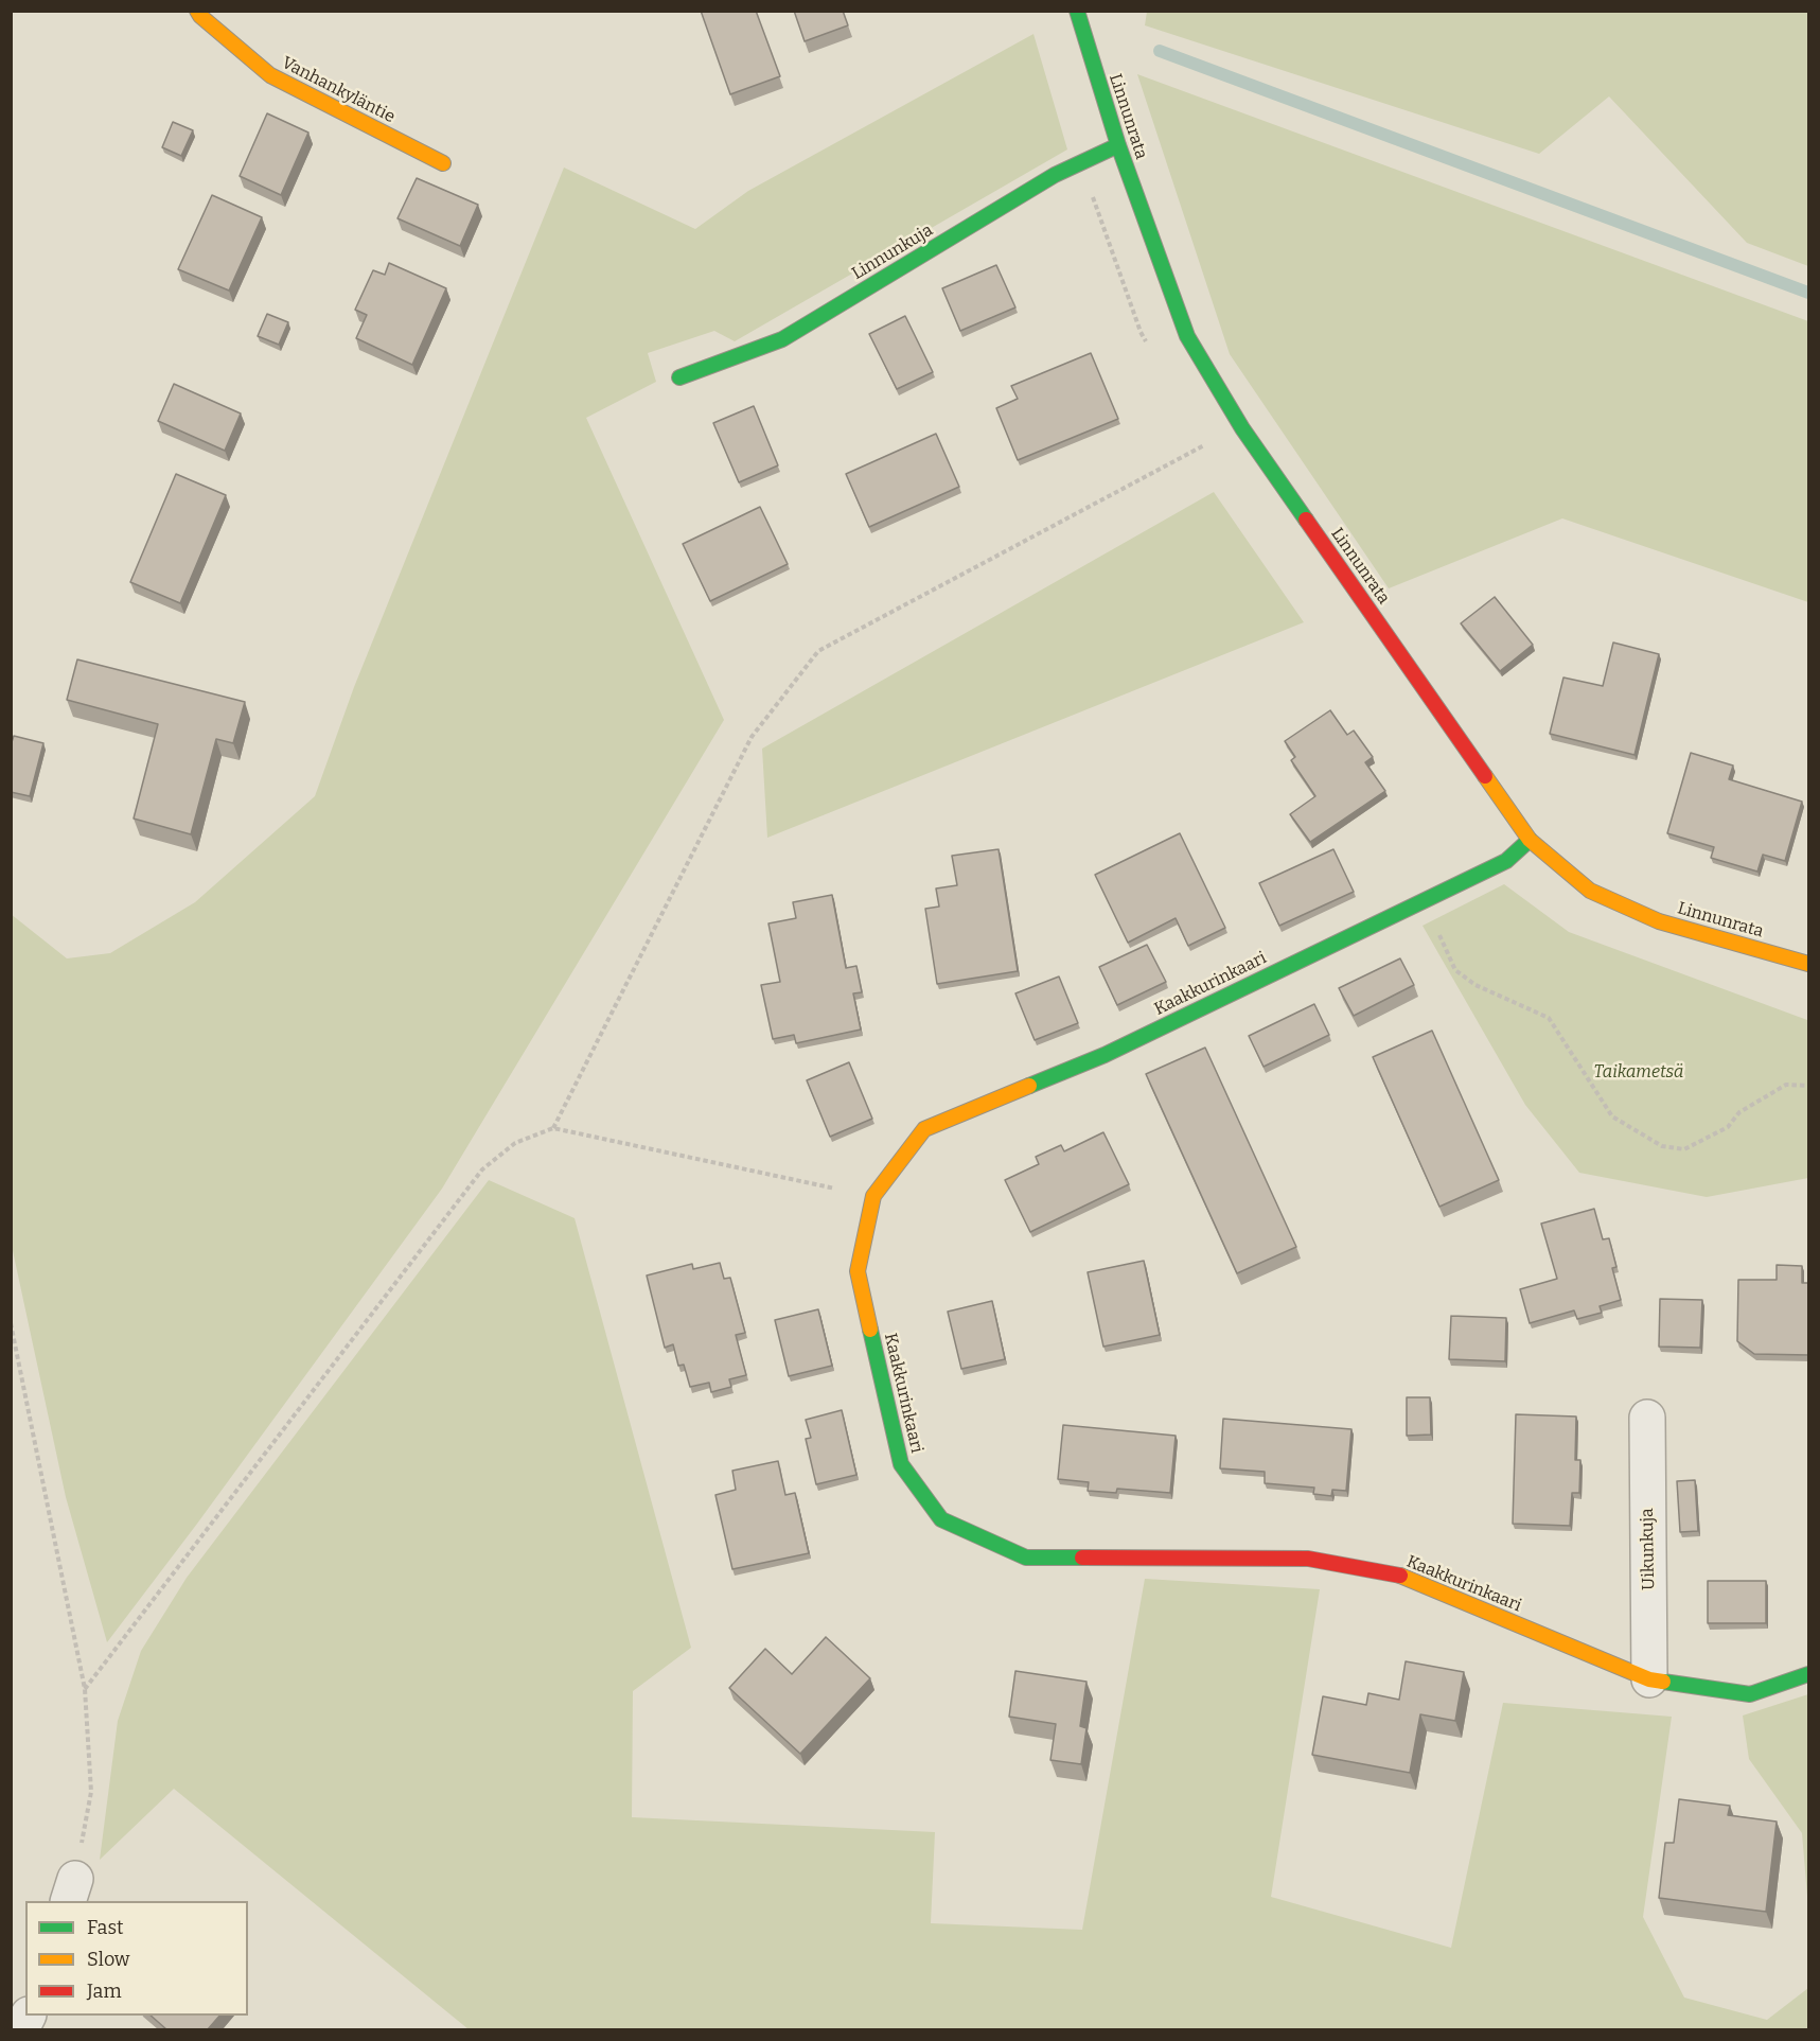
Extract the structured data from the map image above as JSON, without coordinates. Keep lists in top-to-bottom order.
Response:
{
  "streets": {
    "street": [
      "Vanhankyläntie",
      "Linnunrata",
      "Linnunkuja",
      "Kaakkurinkaari",
      "Uikunkuja"
    ]
  },
  "crossings": [
    ["Linnunrata", "Linnunkuja"],
    ["Linnunrata", "Kaakkurinkaari"],
    ["Kaakkurinkaari", "Uikunkuja"]
  ],
  "parks": ["Taikametsä"],
  "legend": ["Fast", "Slow", "Jam"]
}
